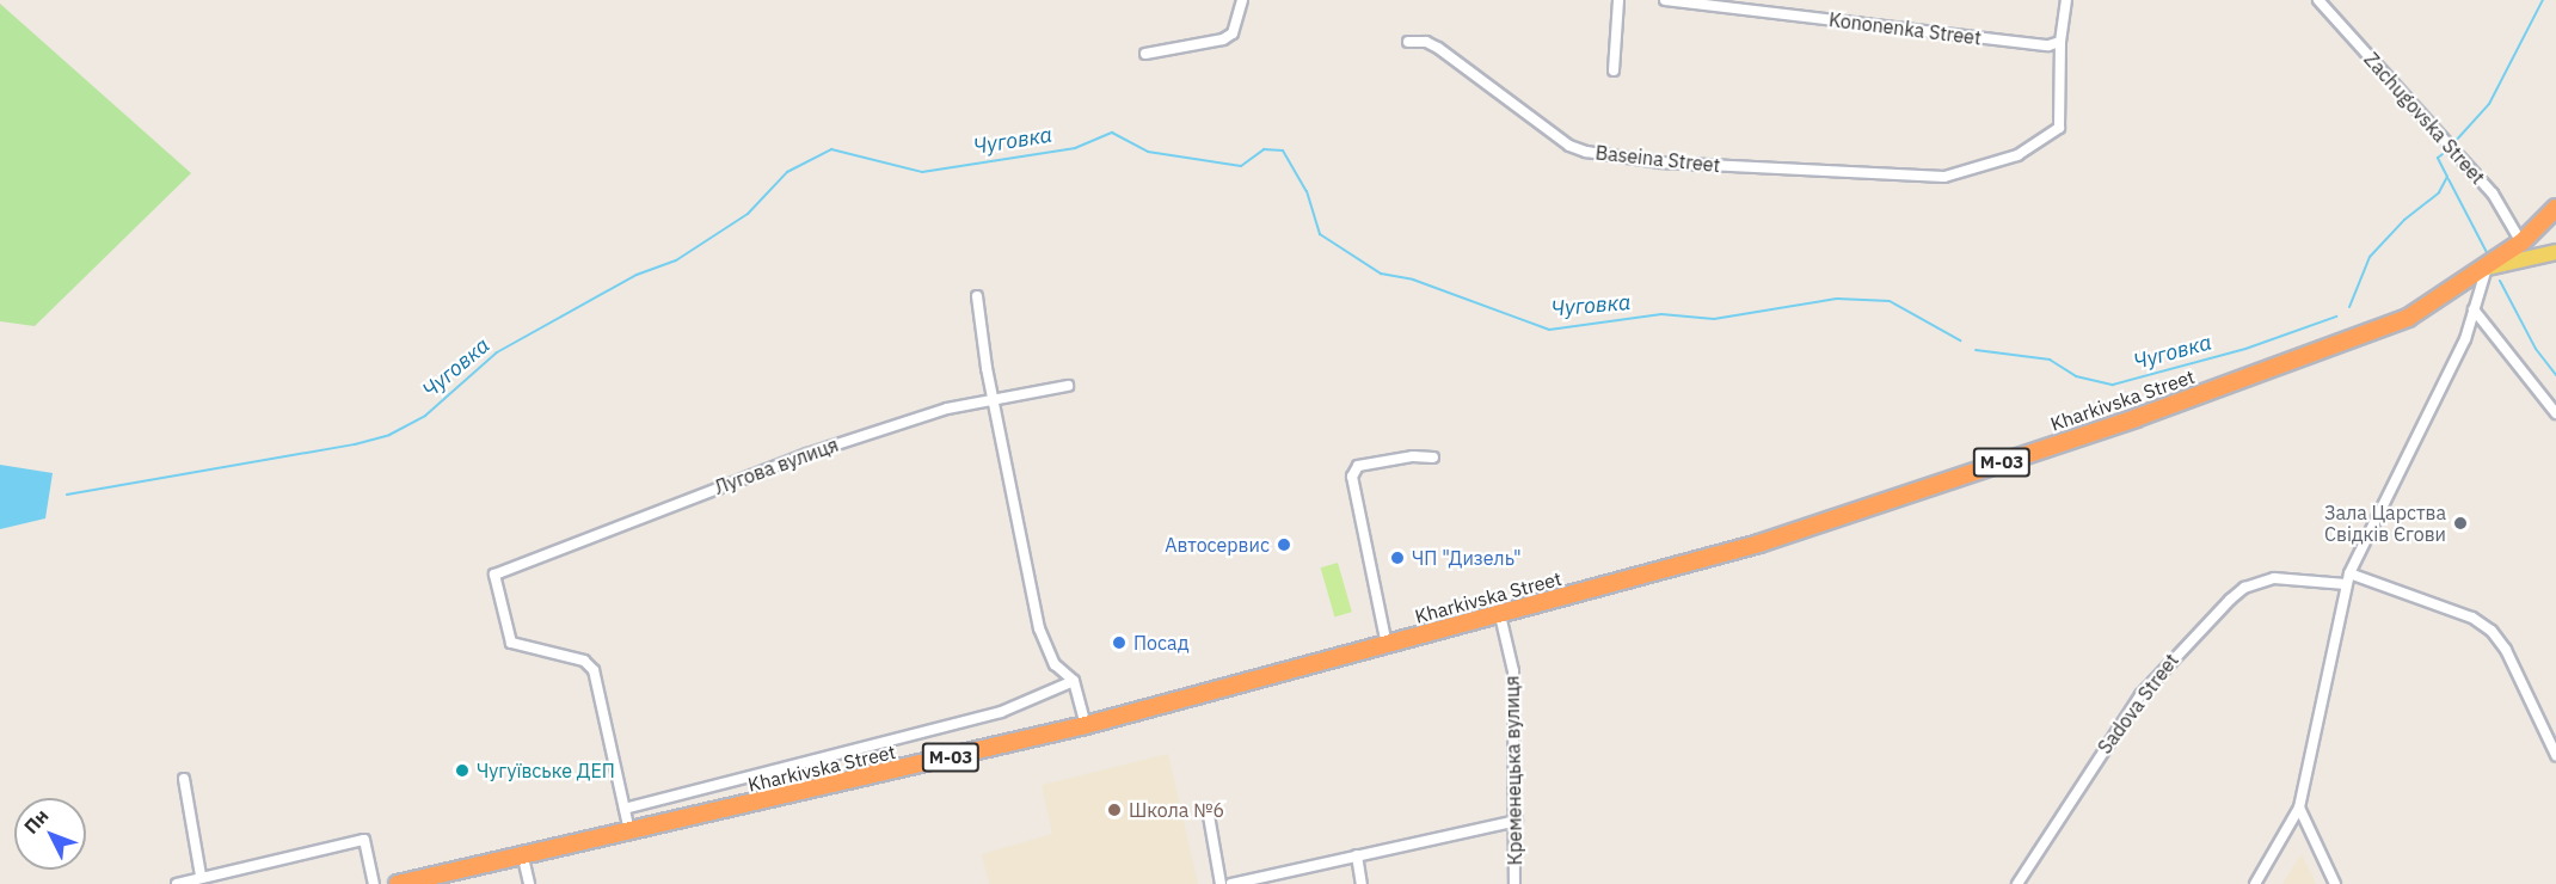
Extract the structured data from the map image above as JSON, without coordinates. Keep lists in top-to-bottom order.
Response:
{
  "streets": {
    "highway": ["Kharkivska Street", "М-03"],
    "street": [
      "Kononenka Street",
      "Zachugovska Street",
      "Baseina Street",
      "Лугова вулиця",
      "Sadova Street",
      "Кременецька вулиця"
    ]
  },
  "crossings": [
    ["Kononenka Street", "Baseina Street"],
    ["Zachugovska Street", "М-03"],
    ["Kharkivska Street", "М-03"],
    ["Kharkivska Street", "Кременецька вулиця"]
  ],
  "water": ["Чуговка"],
  "places": [
    "Зала Царства Свідків Єгови",
    "Автосервис",
    "ЧП \"Дизель\"",
    "Посад",
    "Чугуївське ДЕП",
    "Школа №6"
  ],
  "north": "top left"
}
